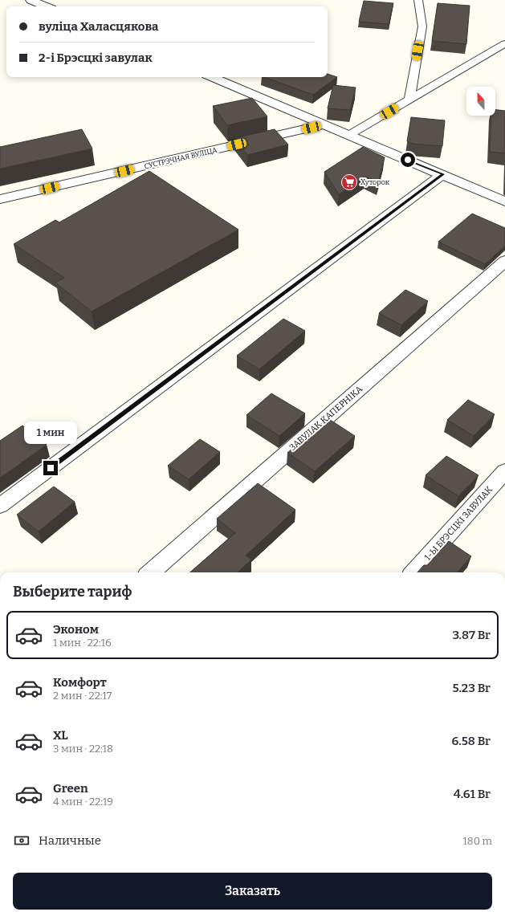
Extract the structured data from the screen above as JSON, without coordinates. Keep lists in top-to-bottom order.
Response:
{
  "streets": {
    "street": ["СУСТРЭЧНАЯ ВУЛІЦА", "ЗАВУЛАК КАПЕРНІКА", "1-Ы БРЭСЦКІ ЗАВУЛАК"]
  },
  "places": {
    "supermarket": ["Хуторок"]
  },
  "north": "top",
  "page": {
    "banner": ["вуліца Халасцякова", "2-і Брэсцкі завулак"],
    "bubble": "1 мин",
    "heading": "Выберите тариф",
    "list": [
      {
        "name": "Эконом",
        "note": "1 мин · 22:16",
        "value": "3.87 Br"
      },
      {
        "name": "Комфорт",
        "note": "2 мин · 22:17",
        "value": "5.23 Br"
      },
      {
        "name": "XL",
        "note": "3 мин · 22:18",
        "value": "6.58 Br"
      },
      {
        "name": "Green",
        "note": "4 мин · 22:19",
        "value": "4.61 Br"
      }
    ],
    "pay": ["Наличные", "180 m"],
    "buttons": "Заказать"
  }
}
